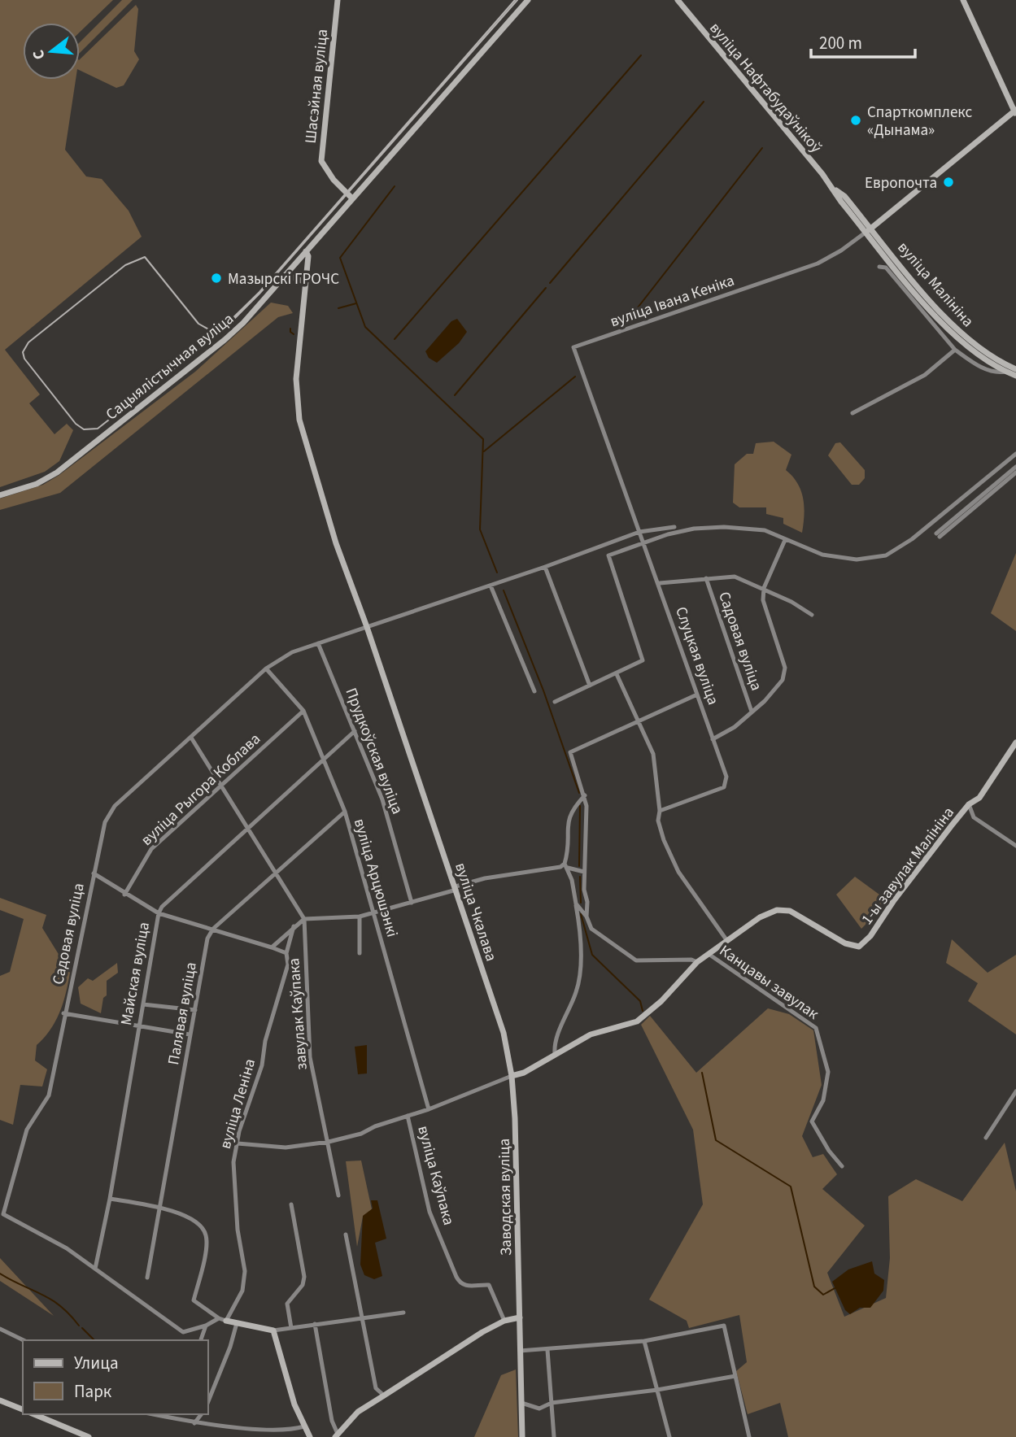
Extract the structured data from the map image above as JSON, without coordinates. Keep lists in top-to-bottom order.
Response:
{
  "streets": {
    "main road": [
      "Шасэйная вуліца",
      "вуліца Нафтабудаўнікоў",
      "вуліца Малініна",
      "Сацыялістычная вуліца",
      "1-ы завулак Малініна",
      "вуліца Чкалава",
      "Канцавы завулак",
      "Заводская вуліца"
    ],
    "street": [
      "вуліца Івана Кеніка",
      "Садовая вуліца",
      "Слуцкая вуліца",
      "Прудкоўская вуліца",
      "вуліца Рыгора Коблава",
      "вуліца Арцюшэнкі",
      "Майская вуліца",
      "Палявая вуліца",
      "завулак Каўпака",
      "вуліца Леніна",
      "вуліца Каўпака"
    ]
  },
  "crossings": [
    ["Шасэйная вуліца", "Сацыялістычная вуліца"],
    ["вуліца Нафтабудаўнікоў", "вуліца Малініна"],
    ["вуліца Нафтабудаўнікоў", "вуліца Івана Кеніка"],
    ["вуліца Малініна", "вуліца Івана Кеніка"],
    ["вуліца Івана Кеніка", "Слуцкая вуліца"],
    ["Сацыялістычная вуліца", "вуліца Чкалава"],
    ["Садовая вуліца", "Слуцкая вуліца"],
    ["Садовая вуліца", "Прудкоўская вуліца"],
    ["Садовая вуліца", "вуліца Арцюшэнкі"],
    ["Садовая вуліца", "вуліца Чкалава"],
    ["Садовая вуліца", "Майская вуліца"],
    ["Прудкоўская вуліца", "Майская вуліца"],
    ["вуліца Рыгора Коблава", "вуліца Арцюшэнкі"],
    ["1-ы завулак Малініна", "Канцавы завулак"],
    ["вуліца Арцюшэнкі", "Майская вуліца"],
    ["вуліца Арцюшэнкі", "вуліца Каўпака"],
    ["вуліца Чкалава", "Канцавы завулак"],
    ["вуліца Чкалава", "вуліца Каўпака"],
    ["вуліца Чкалава", "Заводская вуліца"],
    ["Канцавы завулак", "вуліца Каўпака"],
    ["Канцавы завулак", "Заводская вуліца"],
    ["завулак Каўпака", "вуліца Каўпака"],
    ["вуліца Леніна", "вуліца Каўпака"],
    ["вуліца Каўпака", "Заводская вуліца"]
  ],
  "places": ["Спарткомплекс «Дынама»", "Европочта", "Мазырскі ГРОЧС"],
  "legend": ["Улица", "Парк"],
  "scale_bar": "200 m",
  "north": "left"
}
